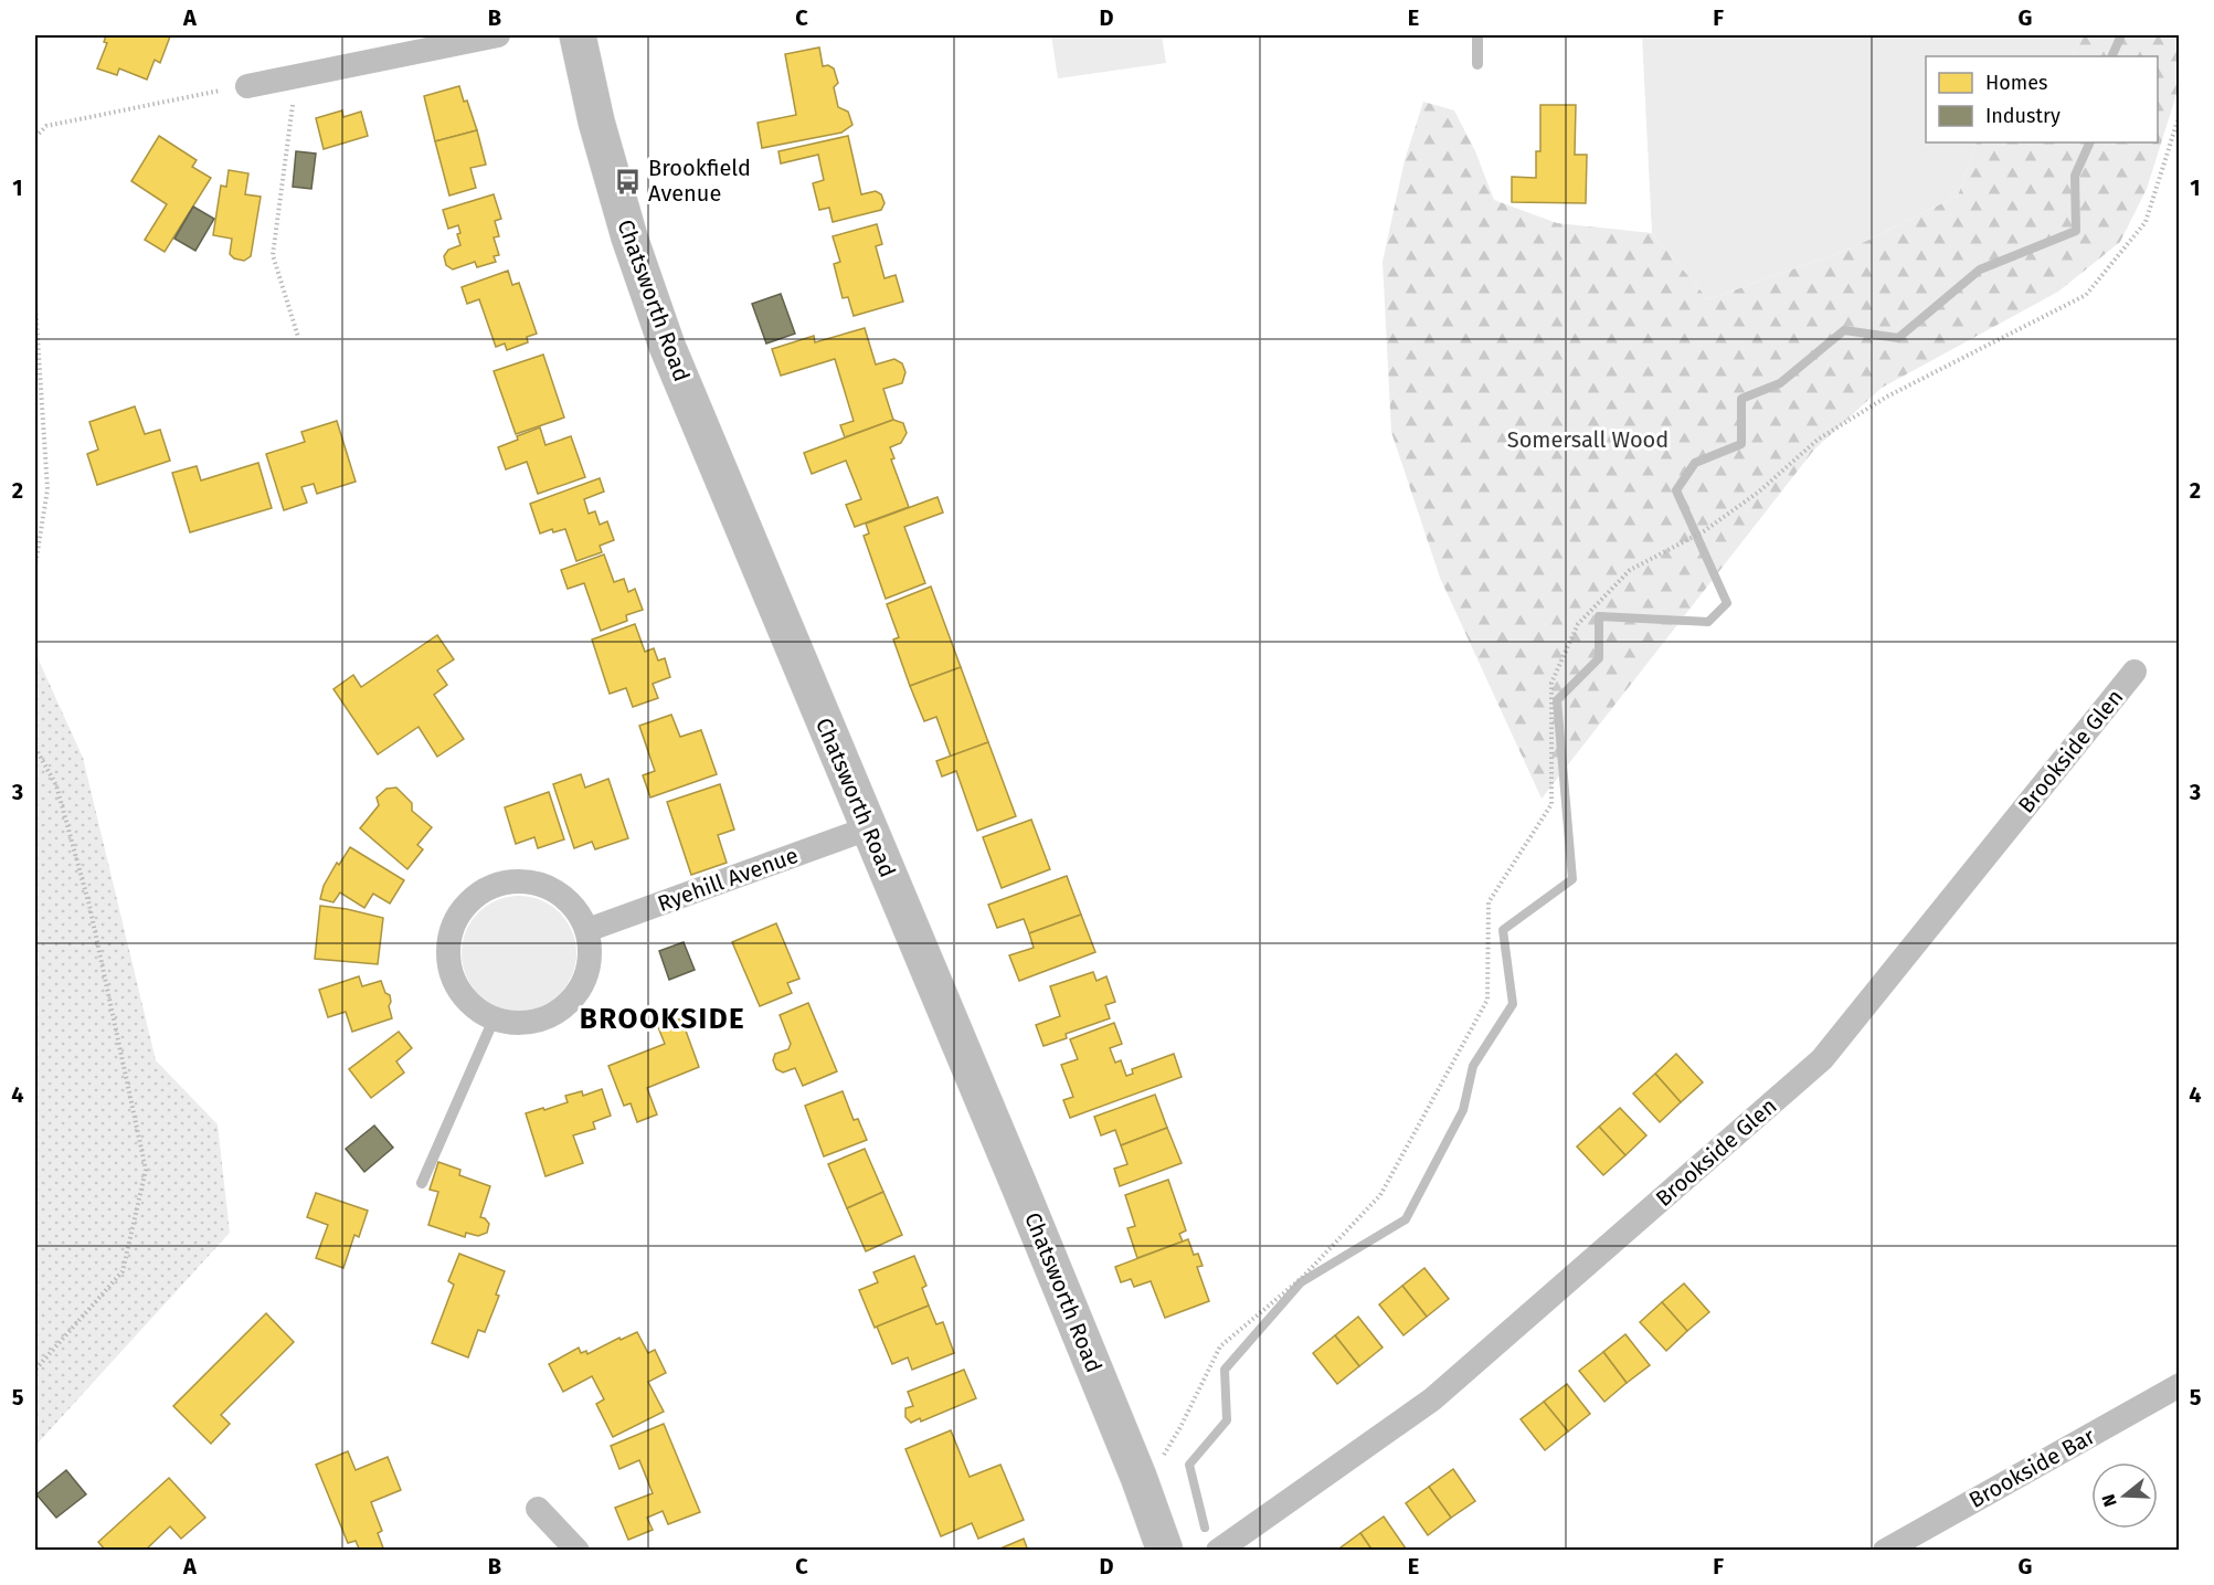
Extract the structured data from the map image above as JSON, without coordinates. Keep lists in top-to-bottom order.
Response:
{
  "streets": {
    "highway": ["Chatsworth Road"],
    "street": ["Brookside Glen", "Ryehill Avenue", "Brookside Bar"]
  },
  "crossings": [
    ["Chatsworth Road", "Ryehill Avenue"]
  ],
  "districts": ["BROOKSIDE"],
  "parks": ["Somersall Wood"],
  "places": {
    "bus stop": ["Brookfield Avenue"]
  },
  "legend": ["Homes", "Industry"],
  "north": "left",
  "grid": {
    "columns": [
      "A",
      "B",
      "C",
      "D",
      "E",
      "F",
      "G"
    ],
    "rows": [
      "1",
      "2",
      "3",
      "4",
      "5"
    ]
  }
}
